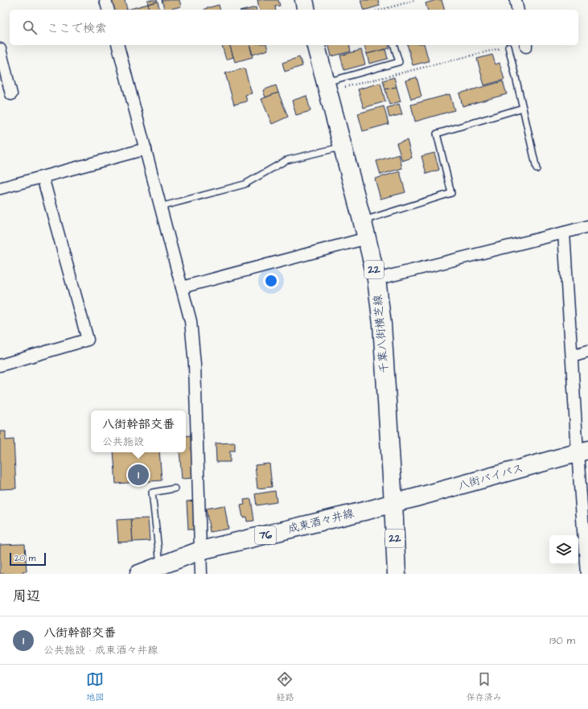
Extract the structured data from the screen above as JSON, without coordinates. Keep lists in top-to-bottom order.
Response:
{
  "streets": {
    "main road": [
      "22",
      "千葉八街横芝線",
      "八街バイパス",
      "成東酒々井線",
      "76"
    ]
  },
  "crossings": [
    ["千葉八街横芝線", "八街バイパス"],
    ["千葉八街横芝線", "成東酒々井線"],
    ["八街バイパス", "成東酒々井線"]
  ],
  "scale_bar": "20 m",
  "page": {
    "search": "ここで検索",
    "popup": ["八街幹部交番", "公共施設"],
    "pins": "1",
    "scale": "20 m",
    "heading": "周辺",
    "list": [
      {
        "mark": "1",
        "name": "八街幹部交番",
        "note": "公共施設 · 成東酒々井線",
        "value": "130 m"
      }
    ],
    "nav": ["地図", "経路", "保存済み"]
  }
}
